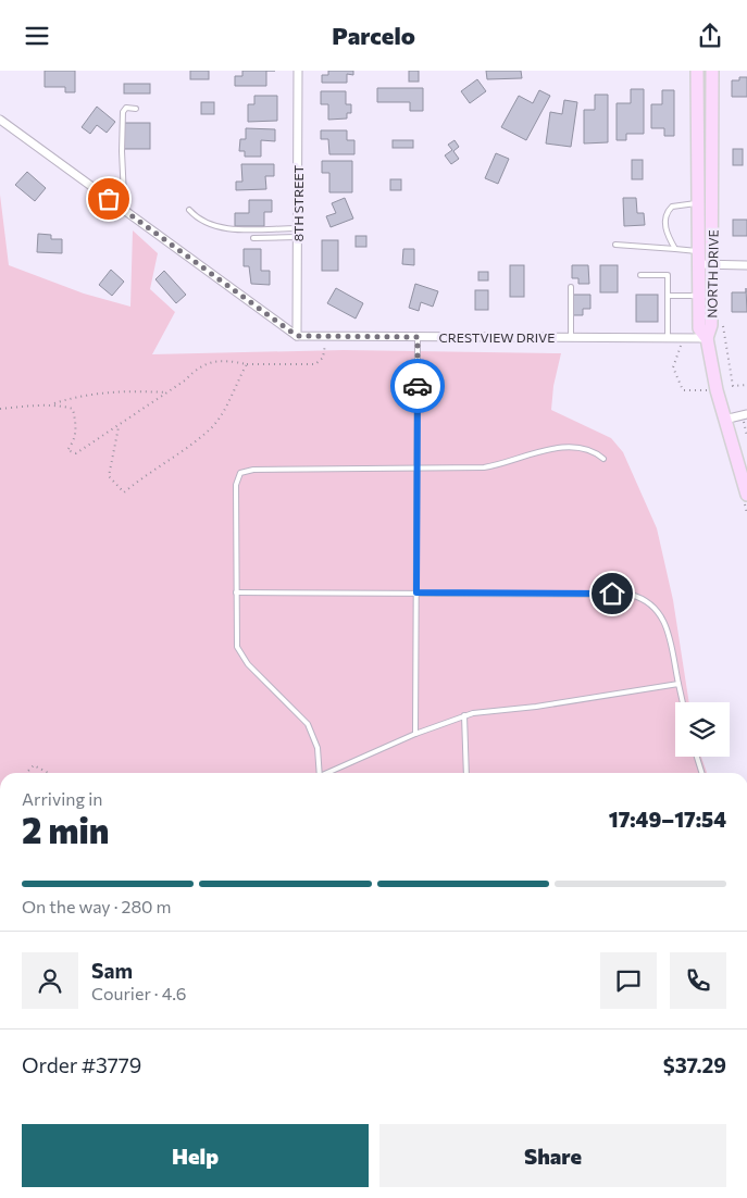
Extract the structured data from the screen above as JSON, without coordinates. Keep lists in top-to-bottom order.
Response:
{
  "streets": {
    "main road": ["NORTH DRIVE"],
    "street": ["8TH STREET", "CRESTVIEW DRIVE"]
  },
  "crossings": [
    ["8TH STREET", "CRESTVIEW DRIVE"],
    ["NORTH DRIVE", "CRESTVIEW DRIVE"]
  ],
  "page": {
    "header": "Parcelo",
    "heading": ["2 min", "Arriving in", "17:49–17:54"],
    "panel": [
      "Sam",
      "Courier · 4.6",
      "Order #3779",
      "$37.29"
    ],
    "bar": "On the way · 280 m",
    "buttons": ["Help", "Share"]
  }
}
